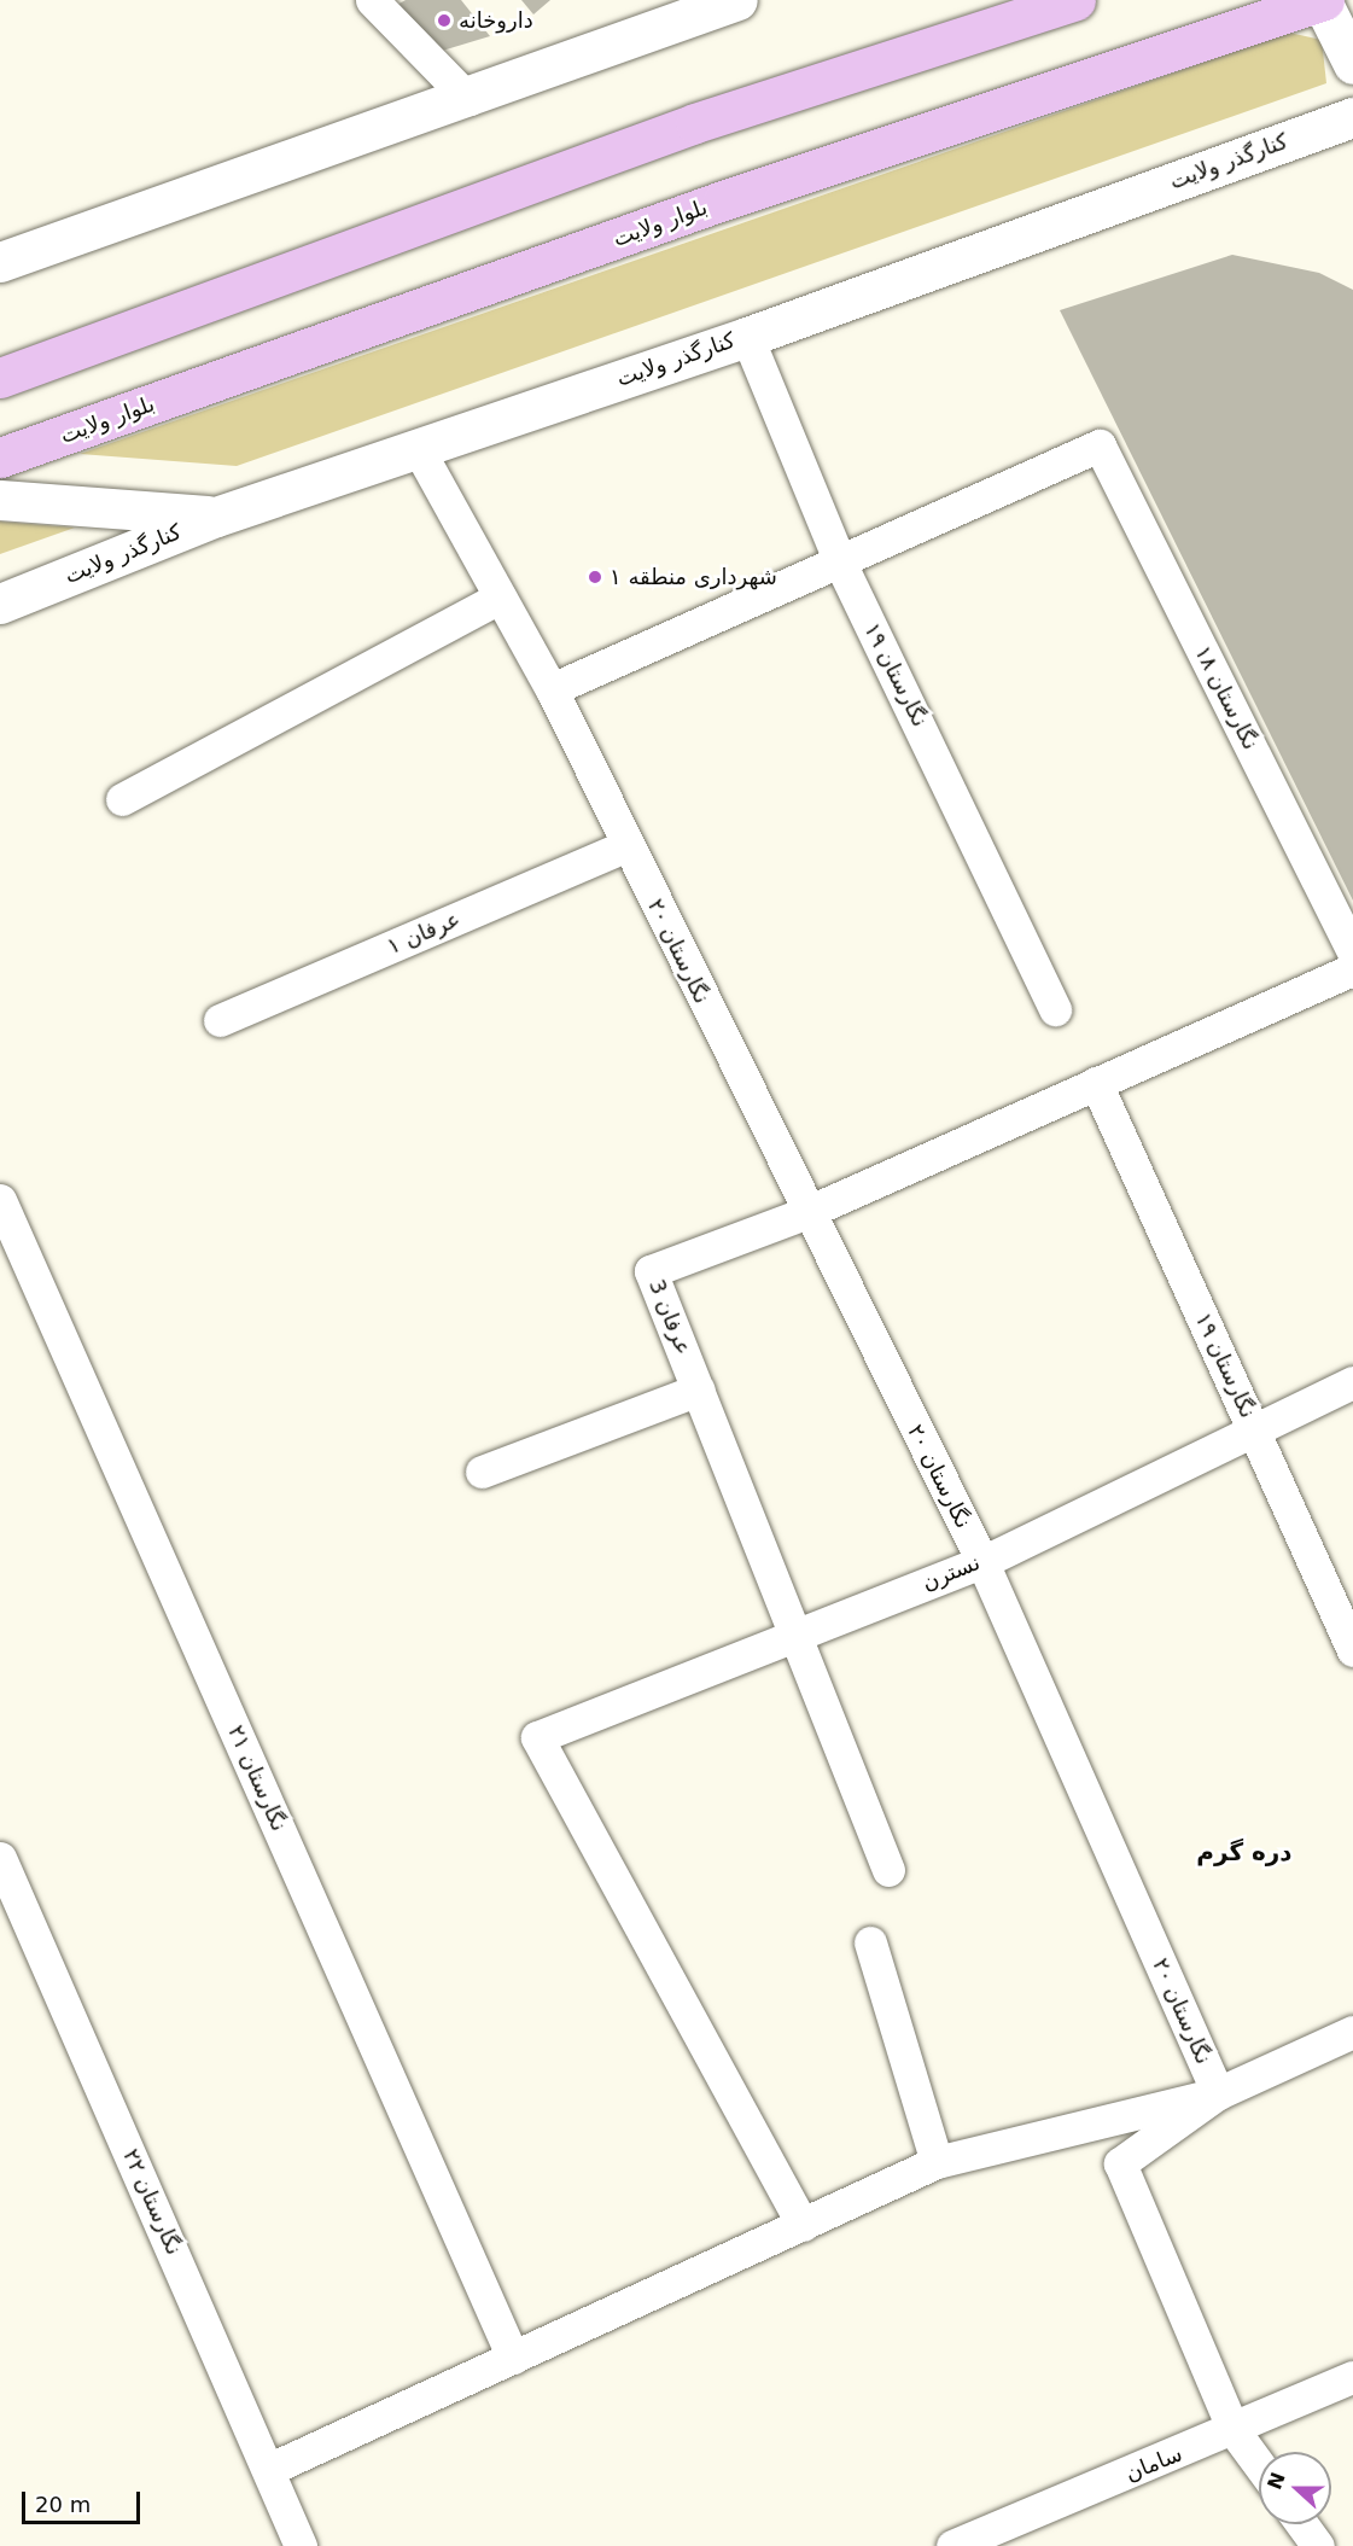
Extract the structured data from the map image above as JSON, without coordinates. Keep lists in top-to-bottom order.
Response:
{
  "streets": {
    "main road": ["کنارگذر ولایت", "بلوار ولایت"],
    "street": [
      "نگارستان ۱۹",
      "نگارستان ۱۸",
      "عرفان ۱",
      "نگارستان ۲۰",
      "عرفان 3",
      "نسترن",
      "نگارستان ۲۱",
      "نگارستان ۲۲",
      "سامان"
    ]
  },
  "crossings": [
    ["کنارگذر ولایت", "نگارستان ۱۹"],
    ["کنارگذر ولایت", "نگارستان ۲۰"],
    ["نگارستان ۱۹", "نگارستان ۱۸"],
    ["نگارستان ۱۹", "نسترن"],
    ["عرفان ۱", "نگارستان ۲۰"],
    ["نگارستان ۲۰", "عرفان 3"],
    ["نگارستان ۲۰", "نسترن"],
    ["عرفان 3", "نسترن"]
  ],
  "districts": ["دره گرم"],
  "places": ["داروخانه", "شهرداری منطقه ۱"],
  "scale_bar": "20 m",
  "north": "left"
}
